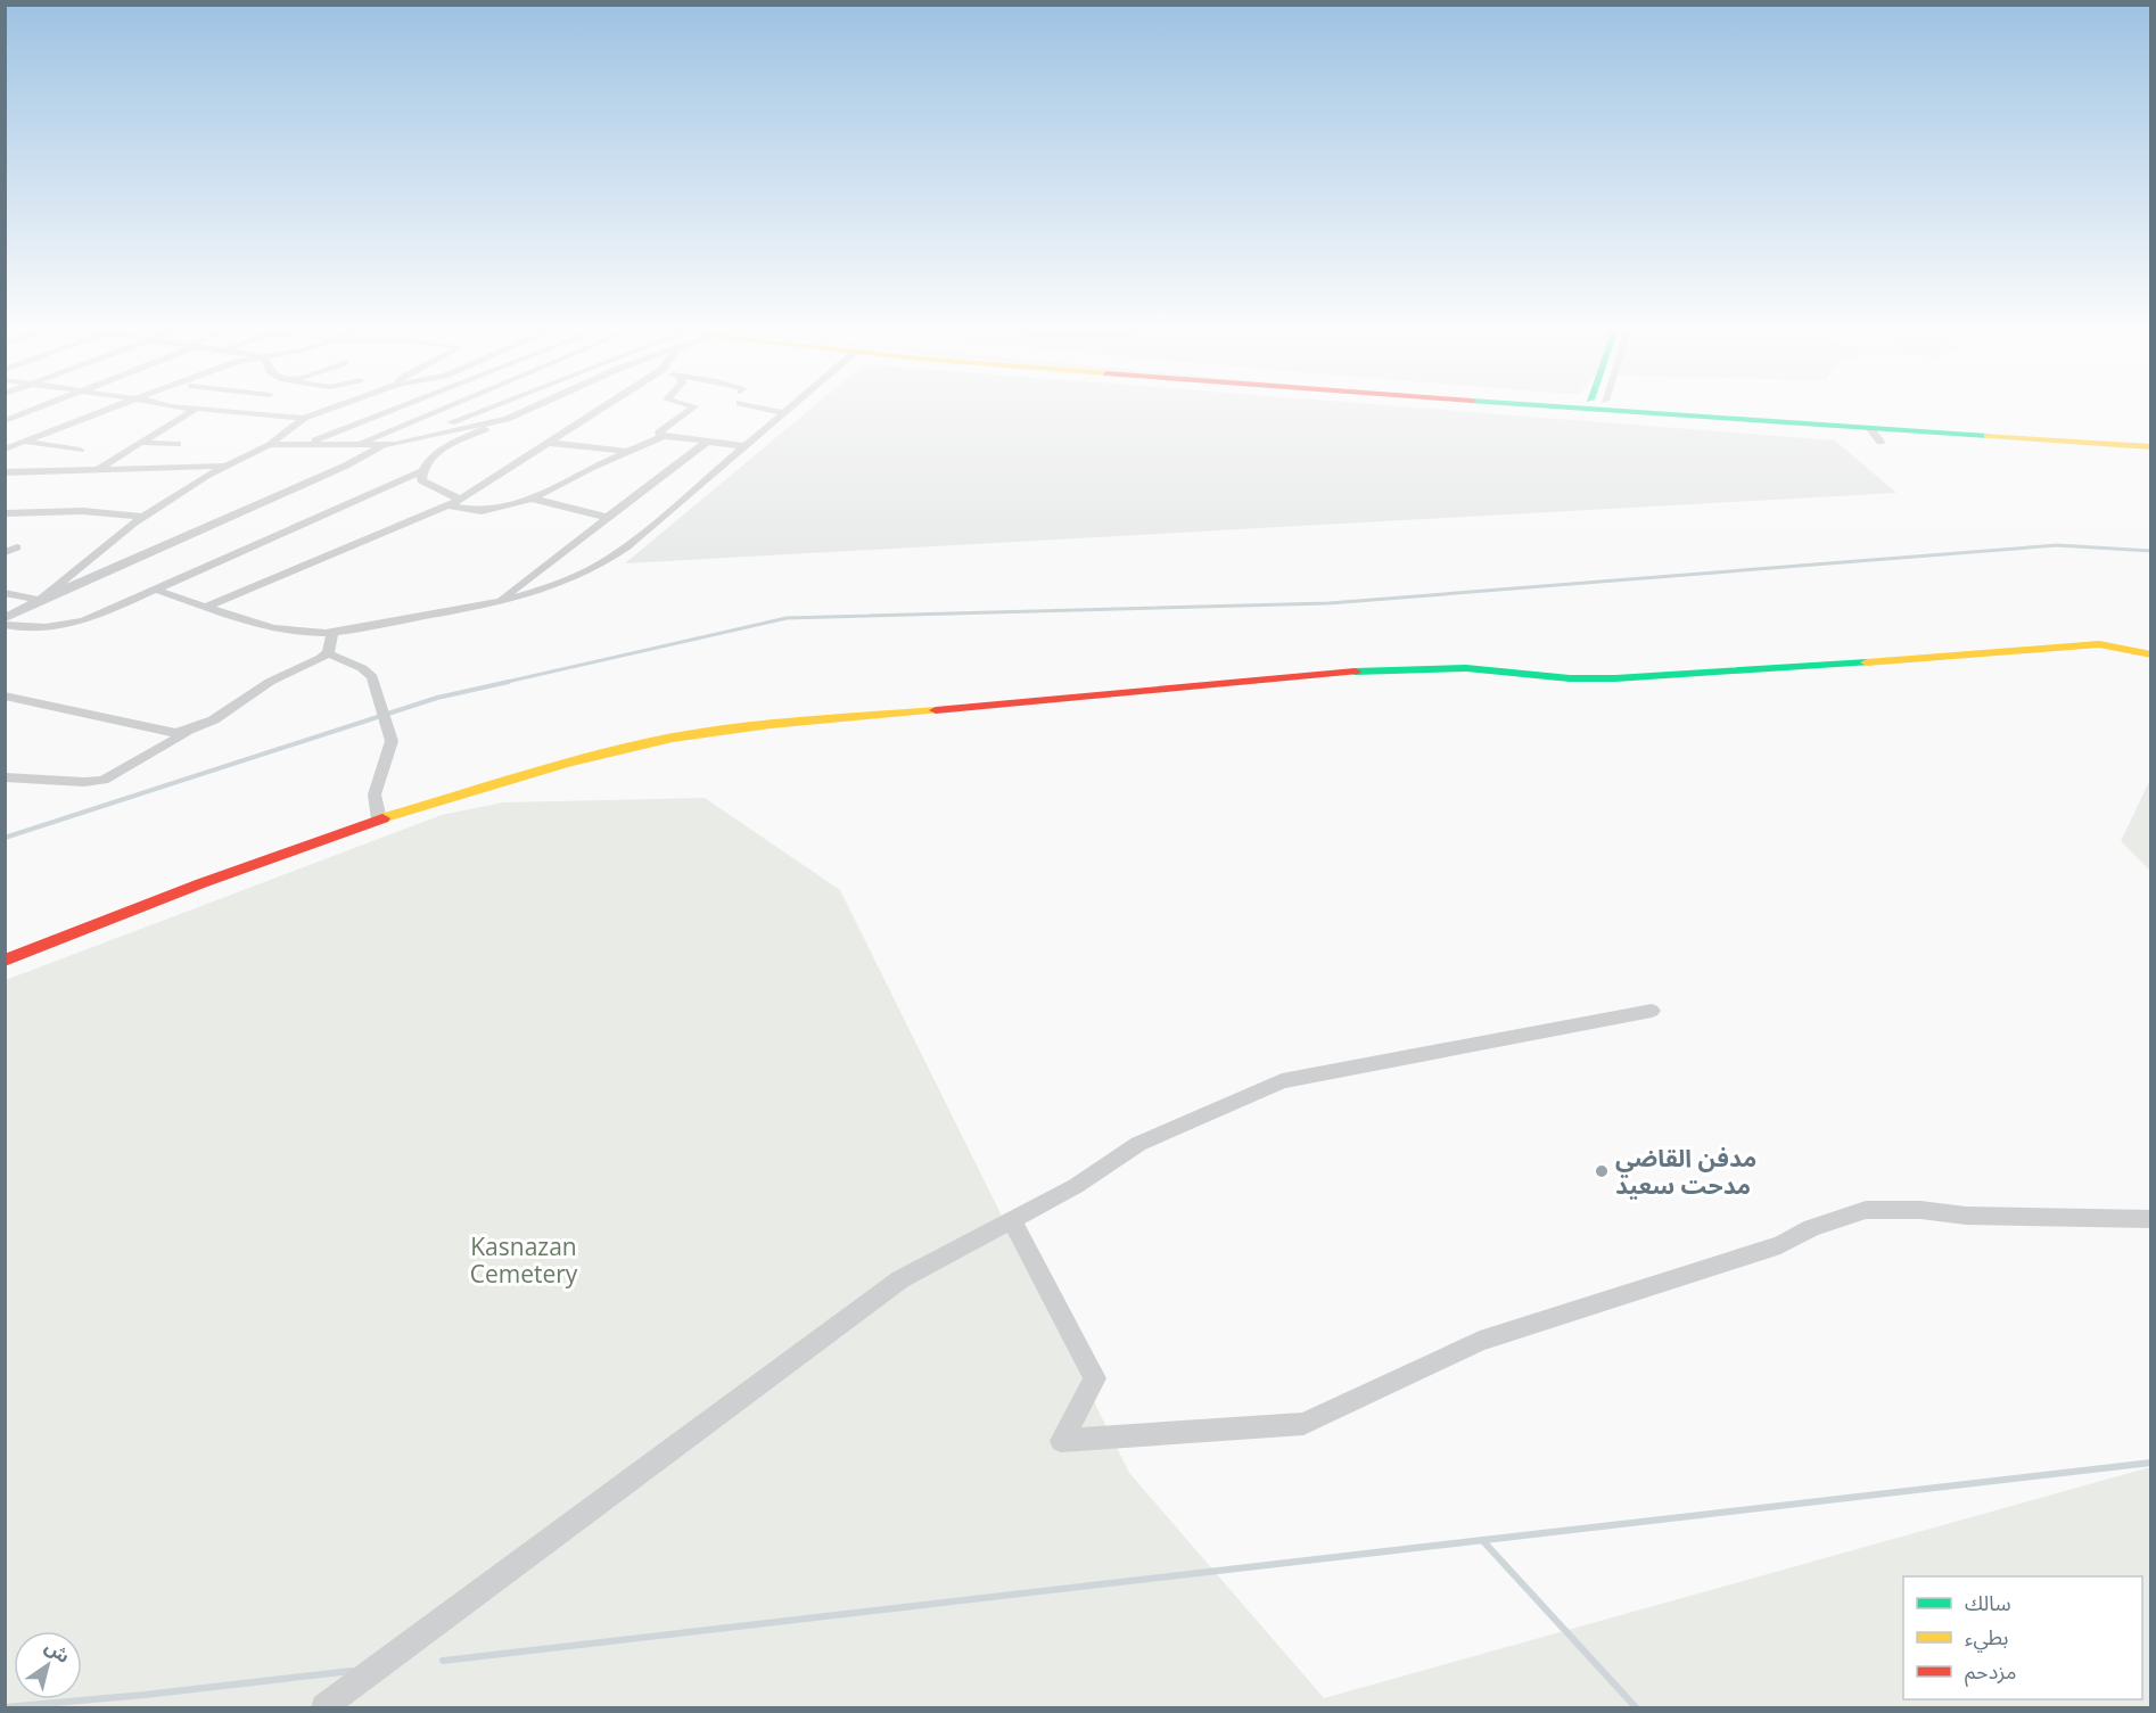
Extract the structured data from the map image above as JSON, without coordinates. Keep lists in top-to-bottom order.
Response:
{
  "parks": ["Kasnazan Cemetery"],
  "places": ["مدفن القاضي مدحت سعيد"],
  "legend": ["سالك", "بطيء", "مزدحم"],
  "north": "top right"
}
